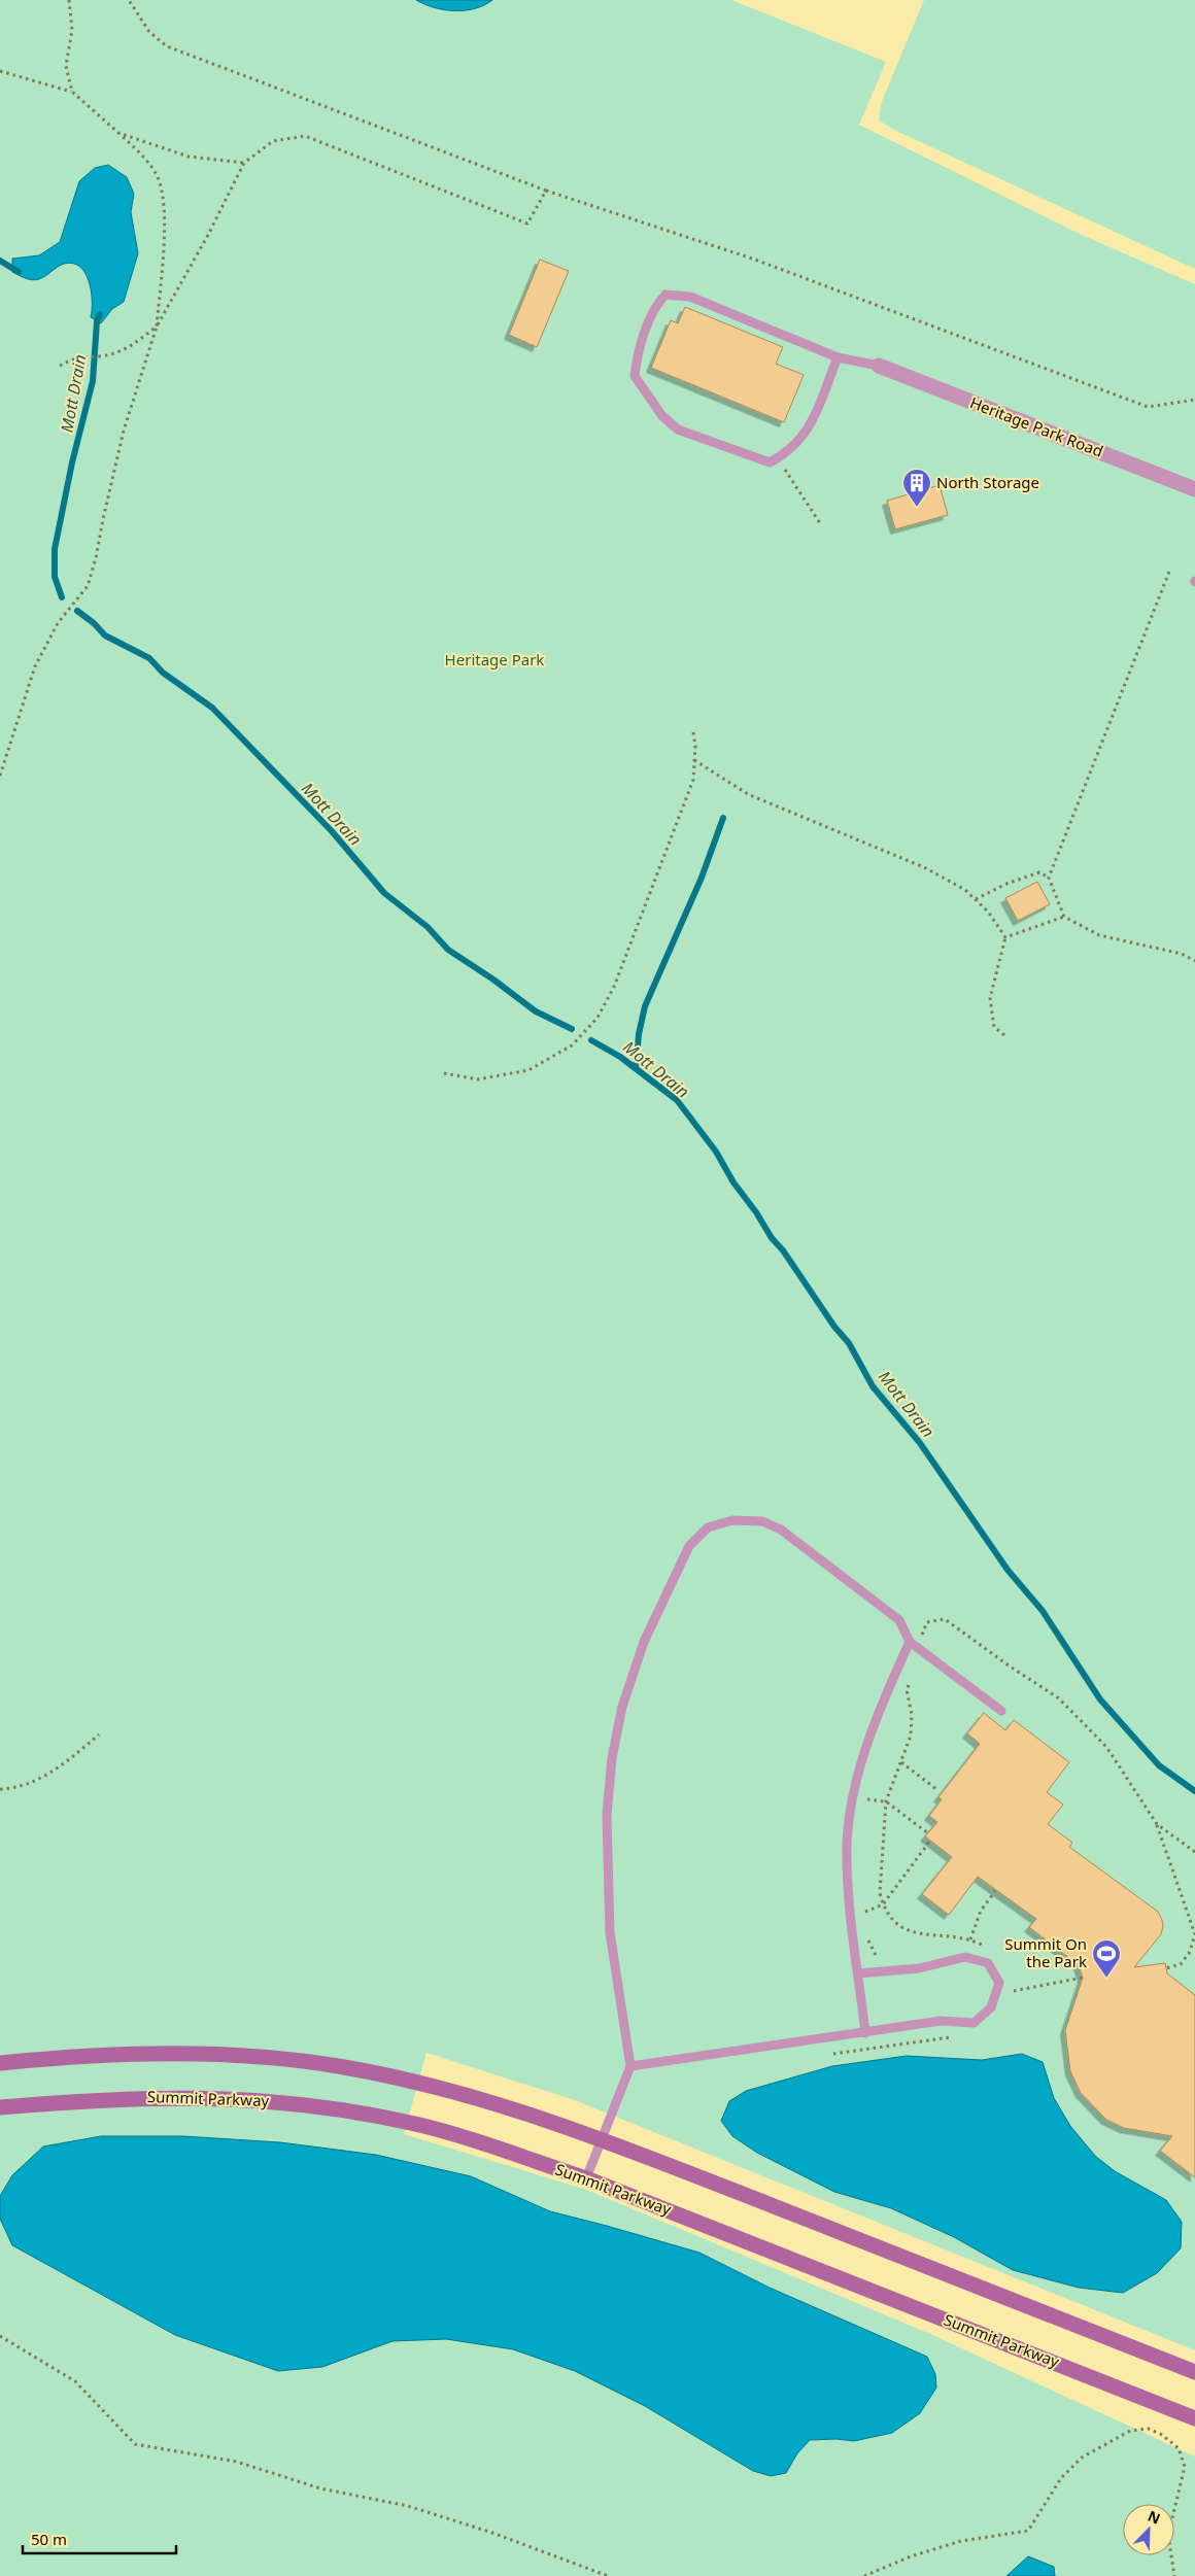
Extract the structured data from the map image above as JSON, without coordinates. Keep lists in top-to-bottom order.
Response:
{
  "streets": {
    "street": ["Heritage Park Road", "Summit Parkway"]
  },
  "water": ["Mott Drain"],
  "parks": ["Heritage Park"],
  "places": {
    "building": ["North Storage"],
    "sports": ["Summit On the Park"]
  },
  "scale_bar": "50 m",
  "north": "top right"
}
